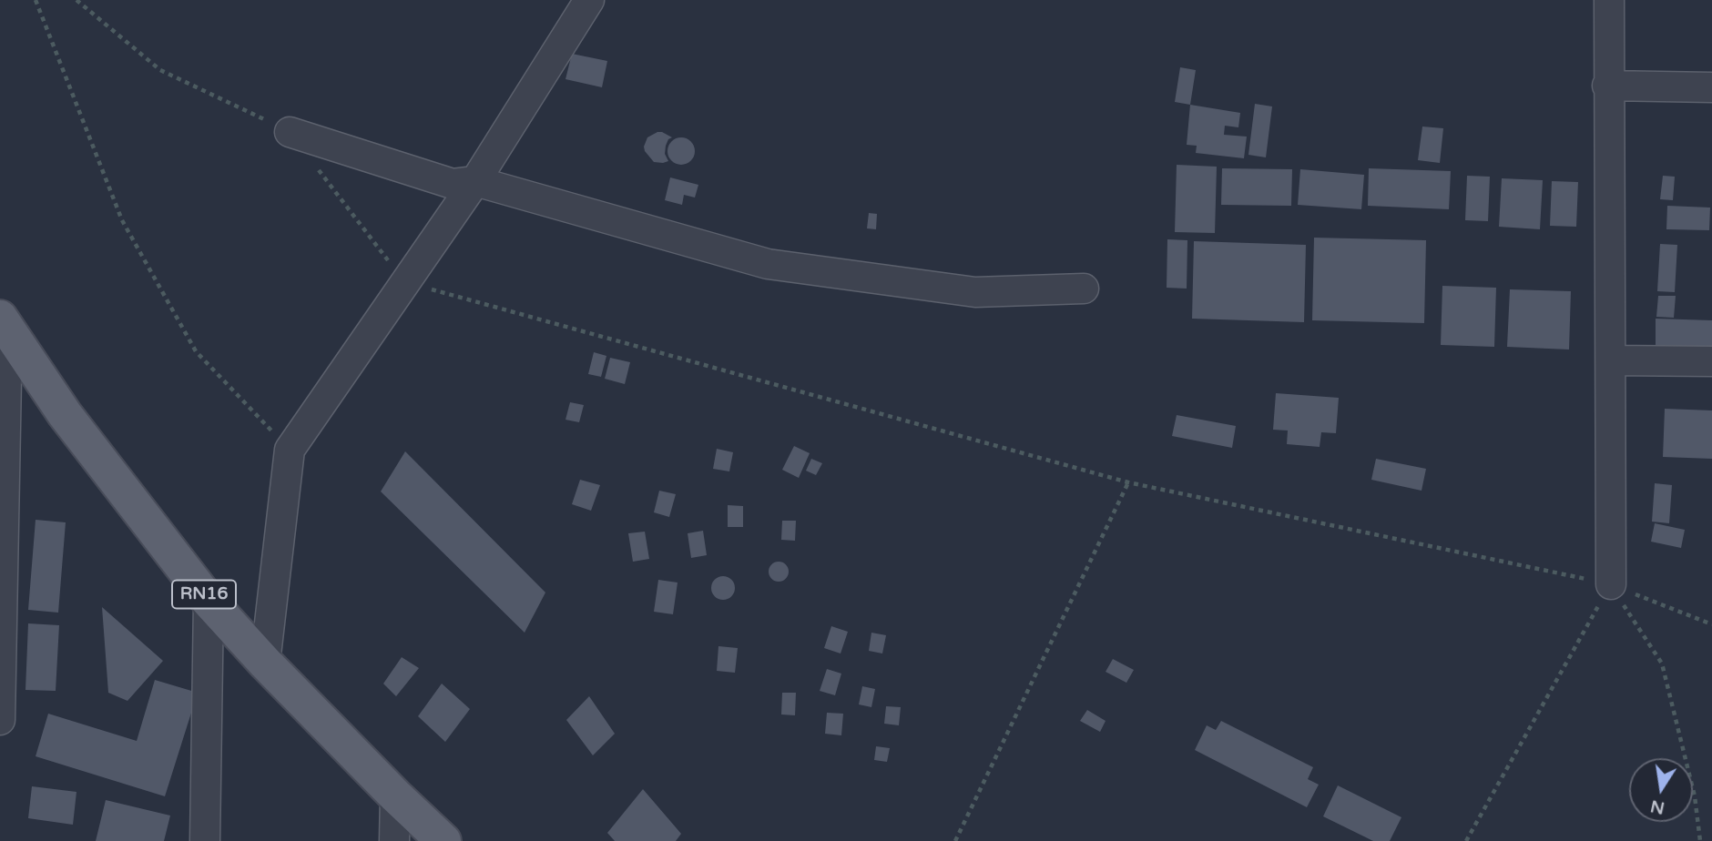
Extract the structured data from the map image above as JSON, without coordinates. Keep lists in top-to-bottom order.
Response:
{
  "streets": {
    "main road": ["RN16"]
  },
  "north": "bottom"
}
